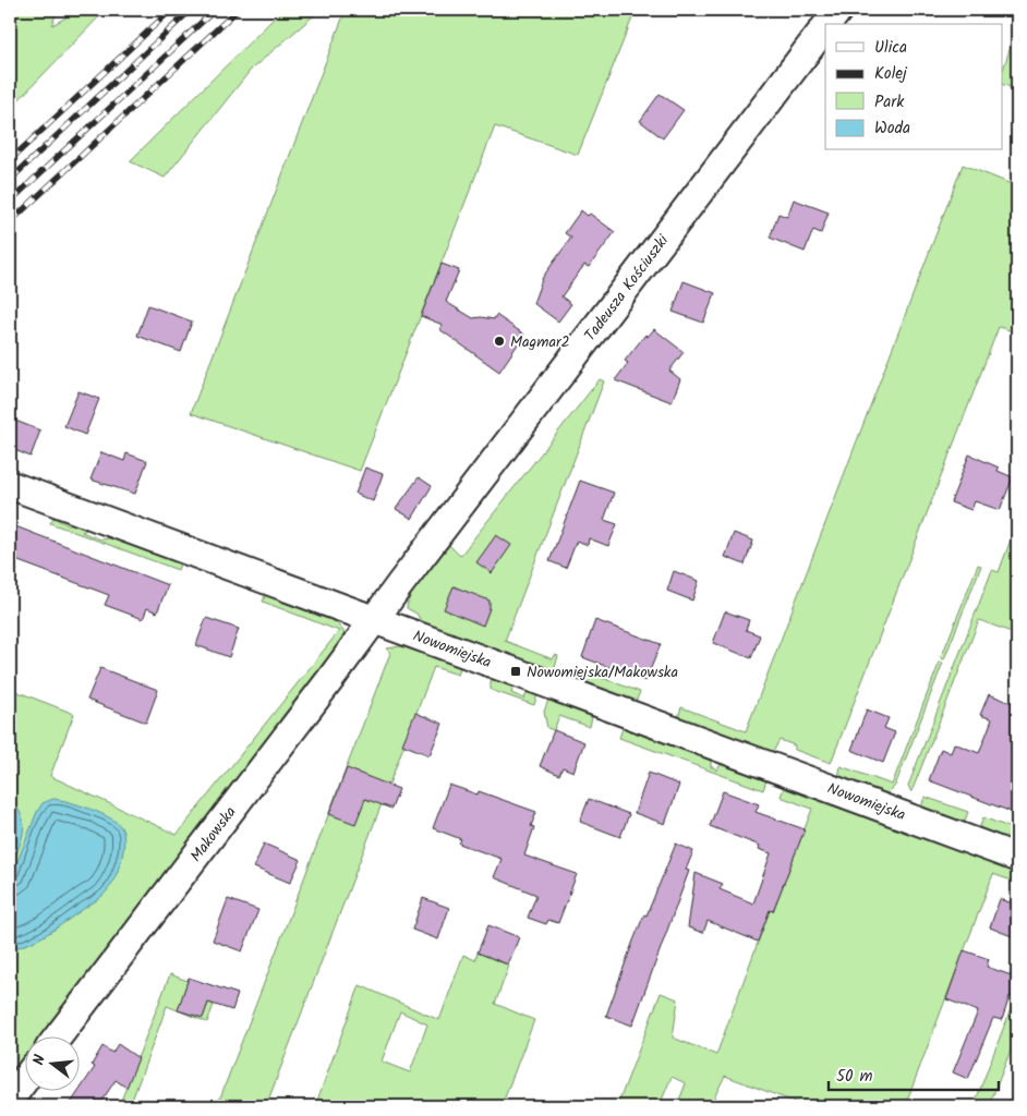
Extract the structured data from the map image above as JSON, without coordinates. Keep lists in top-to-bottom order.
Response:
{
  "streets": {
    "street": ["Tadeusza Kościuszki", "Nowomiejska", "Makowska"]
  },
  "crossings": [
    ["Tadeusza Kościuszki", "Nowomiejska"],
    ["Tadeusza Kościuszki", "Makowska"],
    ["Nowomiejska", "Makowska"]
  ],
  "places": {
    "other": ["Magmar2"],
    "transit": ["Nowomiejska/Makowska"]
  },
  "legend": [
    "Ulica",
    "Kolej",
    "Park",
    "Woda"
  ],
  "scale_bar": "50 m",
  "north": "left"
}
